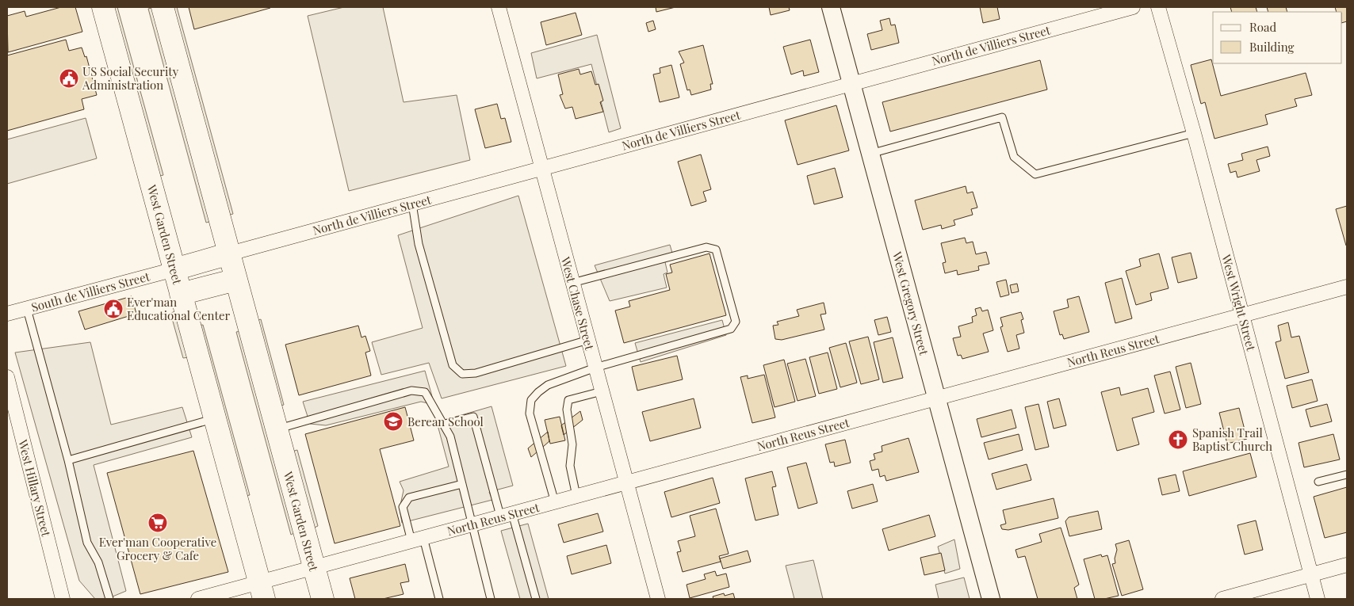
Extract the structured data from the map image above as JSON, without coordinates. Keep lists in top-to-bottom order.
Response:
{
  "streets": {
    "main road": ["West Garden Street"],
    "street": [
      "North de Villiers Street",
      "South de Villiers Street",
      "West Wright Street",
      "West Chase Street",
      "West Gregory Street",
      "North Reus Street",
      "West Hillary Street"
    ]
  },
  "crossings": [
    ["North de Villiers Street", "West Garden Street"],
    ["North de Villiers Street", "West Chase Street"],
    ["North de Villiers Street", "West Gregory Street"],
    ["West Garden Street", "South de Villiers Street"],
    ["West Garden Street", "North Reus Street"],
    ["West Wright Street", "North Reus Street"],
    ["West Chase Street", "North Reus Street"],
    ["West Gregory Street", "North Reus Street"]
  ],
  "places": {
    "public building": ["US Social Security Administration", "Ever'man Educational Center"],
    "school or university": ["Berean School"],
    "church": ["Spanish Trail Baptist Church"],
    "supermarket": ["Ever'man Cooperative Grocery & Cafe"]
  },
  "legend": ["Road", "Building"]
}
